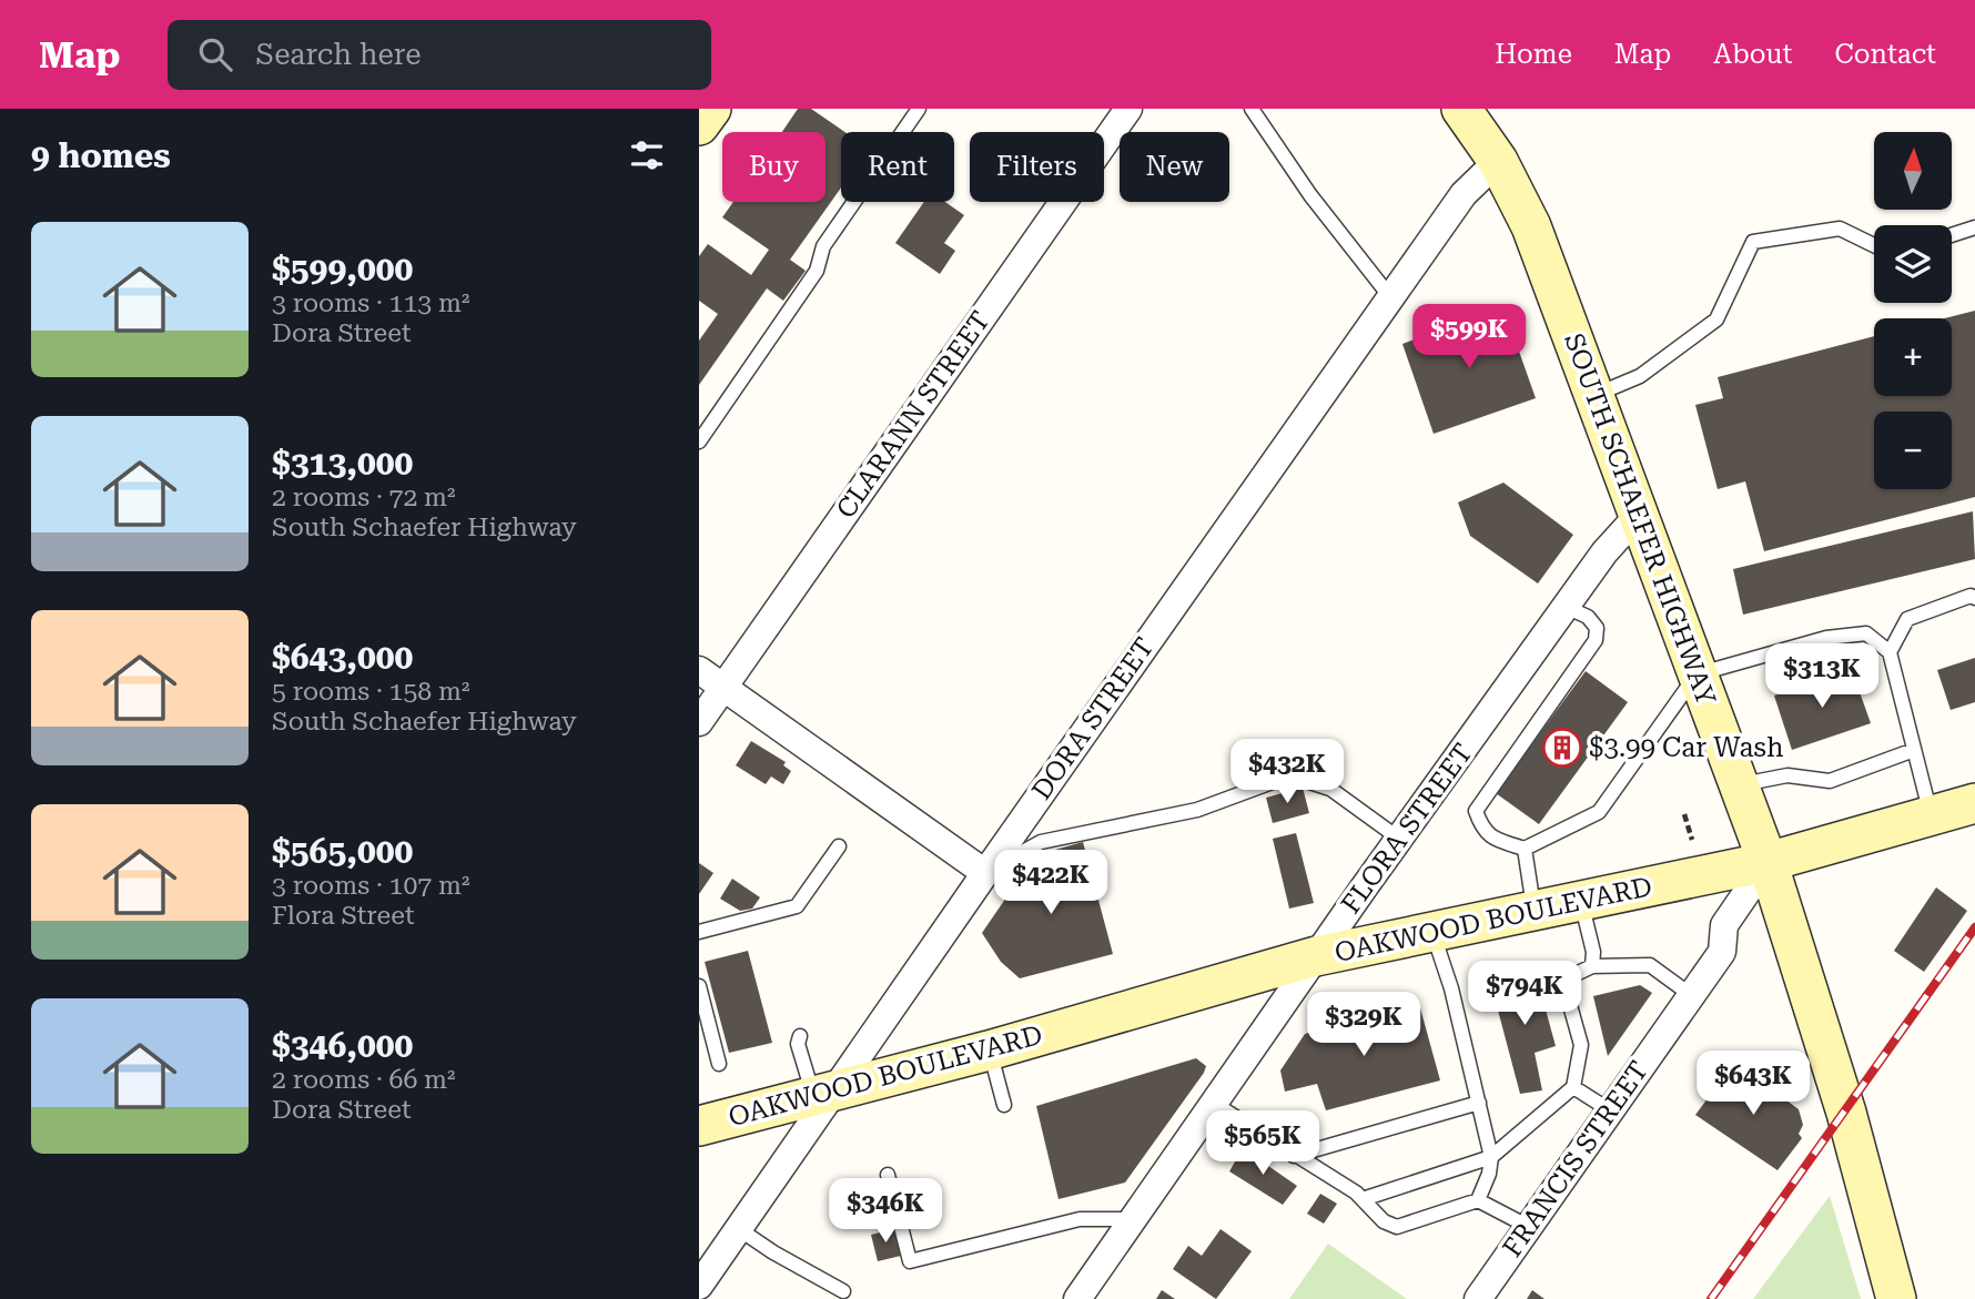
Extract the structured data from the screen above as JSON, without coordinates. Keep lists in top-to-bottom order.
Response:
{
  "streets": {
    "main road": ["SOUTH SCHAEFER HIGHWAY", "OAKWOOD BOULEVARD"],
    "street": [
      "CLARANN STREET",
      "DORA STREET",
      "FLORA STREET",
      "FRANCIS STREET"
    ]
  },
  "crossings": [
    ["SOUTH SCHAEFER HIGHWAY", "DORA STREET"],
    ["SOUTH SCHAEFER HIGHWAY", "FLORA STREET"],
    ["SOUTH SCHAEFER HIGHWAY", "OAKWOOD BOULEVARD"],
    ["SOUTH SCHAEFER HIGHWAY", "FRANCIS STREET"],
    ["DORA STREET", "OAKWOOD BOULEVARD"],
    ["FLORA STREET", "OAKWOOD BOULEVARD"],
    ["OAKWOOD BOULEVARD", "FRANCIS STREET"]
  ],
  "places": {
    "building": ["$3.99 Car Wash"]
  },
  "north": "top",
  "page": {
    "header": "Map",
    "search": "Search here",
    "nav": [
      "Home",
      "Map",
      "About",
      "Contact"
    ],
    "heading": "9 homes",
    "map_buttons": ["+", "−"],
    "chip": [
      "Buy",
      "Rent",
      "Filters",
      "New"
    ],
    "list": [
      {
        "name": "$599,000",
        "note": "3 rooms · 113 m² · Dora Street"
      },
      {
        "name": "$313,000",
        "note": "2 rooms · 72 m² · South Schaefer Highway"
      },
      {
        "name": "$643,000",
        "note": "5 rooms · 158 m² · South Schaefer Highway"
      },
      {
        "name": "$565,000",
        "note": "3 rooms · 107 m² · Flora Street"
      },
      {
        "name": "$346,000",
        "note": "2 rooms · 66 m² · Dora Street"
      }
    ],
    "price": [
      "$599K",
      "$313K",
      "$432K",
      "$422K",
      "$794K",
      "$329K",
      "$643K",
      "$565K",
      "$346K"
    ]
  }
}
